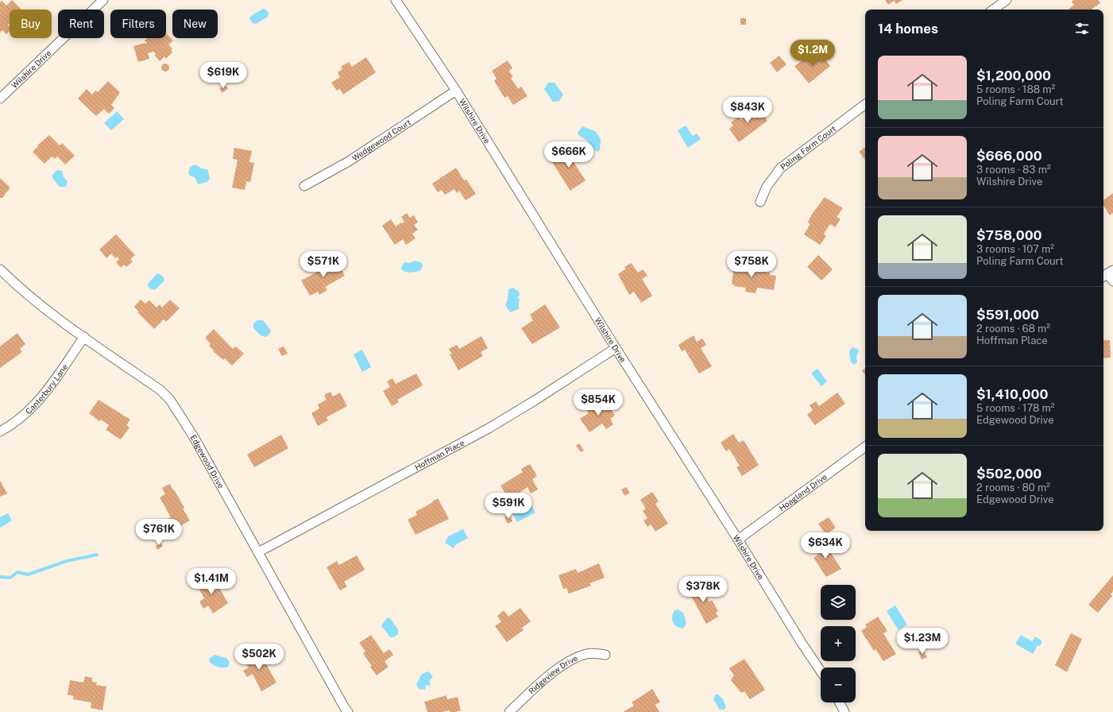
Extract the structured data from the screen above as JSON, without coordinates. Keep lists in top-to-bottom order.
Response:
{
  "streets": {
    "street": [
      "Wilshire Drive",
      "Wedgewood Court",
      "Poling Farm Court",
      "Canterbury Lane",
      "Hoffman Place",
      "Edgewood Drive",
      "Hoagland Drive",
      "Ridgeview Drive"
    ]
  },
  "crossings": [
    ["Wilshire Drive", "Wedgewood Court"],
    ["Wilshire Drive", "Hoffman Place"],
    ["Wilshire Drive", "Hoagland Drive"],
    ["Canterbury Lane", "Edgewood Drive"],
    ["Hoffman Place", "Edgewood Drive"]
  ],
  "page": {
    "chip": [
      "Buy",
      "Rent",
      "Filters",
      "New"
    ],
    "heading": "14 homes",
    "price": [
      "$1.2M",
      "$619K",
      "$843K",
      "$666K",
      "$571K",
      "$758K",
      "$854K",
      "$591K",
      "$761K",
      "$634K",
      "$1.41M",
      "$378K",
      "$1.23M",
      "$502K"
    ],
    "list": [
      {
        "name": "$1,200,000",
        "note": "5 rooms · 188 m² · Poling Farm Court"
      },
      {
        "name": "$666,000",
        "note": "3 rooms · 83 m² · Wilshire Drive"
      },
      {
        "name": "$758,000",
        "note": "3 rooms · 107 m² · Poling Farm Court"
      },
      {
        "name": "$591,000",
        "note": "2 rooms · 68 m² · Hoffman Place"
      },
      {
        "name": "$1,410,000",
        "note": "5 rooms · 178 m² · Edgewood Drive"
      },
      {
        "name": "$502,000",
        "note": "2 rooms · 80 m² · Edgewood Drive"
      }
    ],
    "map_buttons": ["+", "−"]
  }
}
